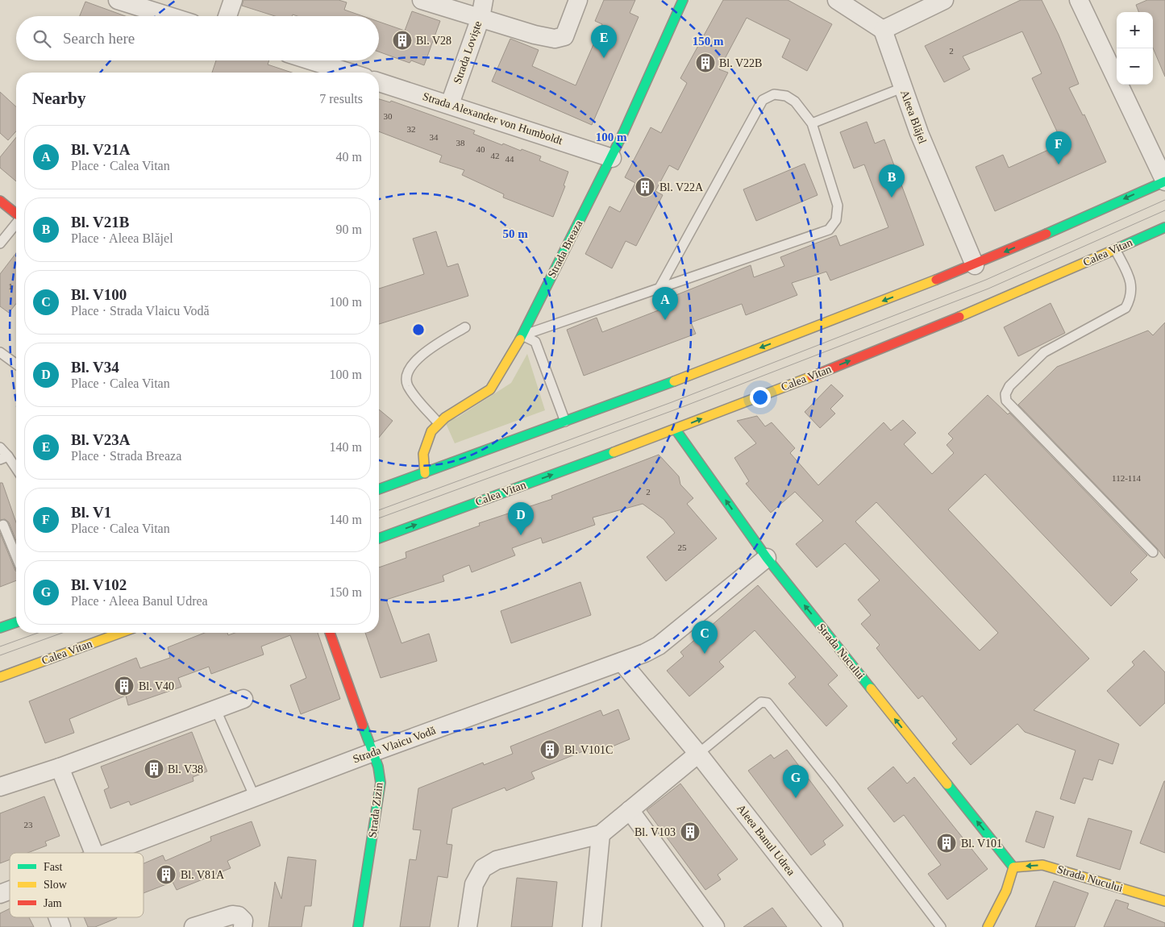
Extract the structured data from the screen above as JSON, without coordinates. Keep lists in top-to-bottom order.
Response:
{
  "streets": {
    "main road": [
      "Strada Breaza",
      "Calea Vitan",
      "Strada Nucului",
      "Strada Zizin"
    ],
    "street": [
      "Strada Loviște",
      "Aleea Blăjel",
      "Strada Alexander von Humboldt",
      "Strada Vlaicu Vodă",
      "Aleea Banul Udrea"
    ]
  },
  "crossings": [
    ["Strada Loviște", "Strada Alexander von Humboldt"],
    ["Strada Alexander von Humboldt", "Strada Breaza"],
    ["Calea Vitan", "Strada Nucului"],
    ["Strada Nucului", "Strada Vlaicu Vodă"],
    ["Strada Vlaicu Vodă", "Strada Zizin"],
    ["Strada Vlaicu Vodă", "Aleea Banul Udrea"]
  ],
  "one_way": ["Strada Nucului"],
  "places": {
    "building": [
      "Bl. V28",
      "Bl. V22B",
      "Bl. V22A",
      "Bl. V40",
      "Bl. V101C",
      "Bl. V38",
      "Bl. V103",
      "Bl. V101",
      "Bl. V81A"
    ]
  },
  "house_numbers": [
    "2",
    "30",
    "32",
    "34",
    "38",
    "40",
    "42",
    "44",
    "1",
    "112-114",
    "2",
    "25",
    "23"
  ],
  "legend": ["Fast", "Slow", "Jam"],
  "page": {
    "map_buttons": ["+", "−"],
    "search": "Search here",
    "pins": [
      "E",
      "F",
      "B",
      "A",
      "D",
      "C",
      "G"
    ],
    "heading": ["Nearby", "7 results"],
    "list": [
      {
        "mark": "A",
        "name": "Bl. V21A",
        "note": "Place · Calea Vitan",
        "value": "40 m"
      },
      {
        "mark": "B",
        "name": "Bl. V21B",
        "note": "Place · Aleea Blăjel",
        "value": "90 m"
      },
      {
        "mark": "C",
        "name": "Bl. V100",
        "note": "Place · Strada Vlaicu Vodă",
        "value": "100 m"
      },
      {
        "mark": "D",
        "name": "Bl. V34",
        "note": "Place · Calea Vitan",
        "value": "100 m"
      },
      {
        "mark": "E",
        "name": "Bl. V23A",
        "note": "Place · Strada Breaza",
        "value": "140 m"
      },
      {
        "mark": "F",
        "name": "Bl. V1",
        "note": "Place · Calea Vitan",
        "value": "140 m"
      },
      {
        "mark": "G",
        "name": "Bl. V102",
        "note": "Place · Aleea Banul Udrea",
        "value": "150 m"
      }
    ]
  },
  "rings": ["150 m", "100 m", "50 m"]
}
